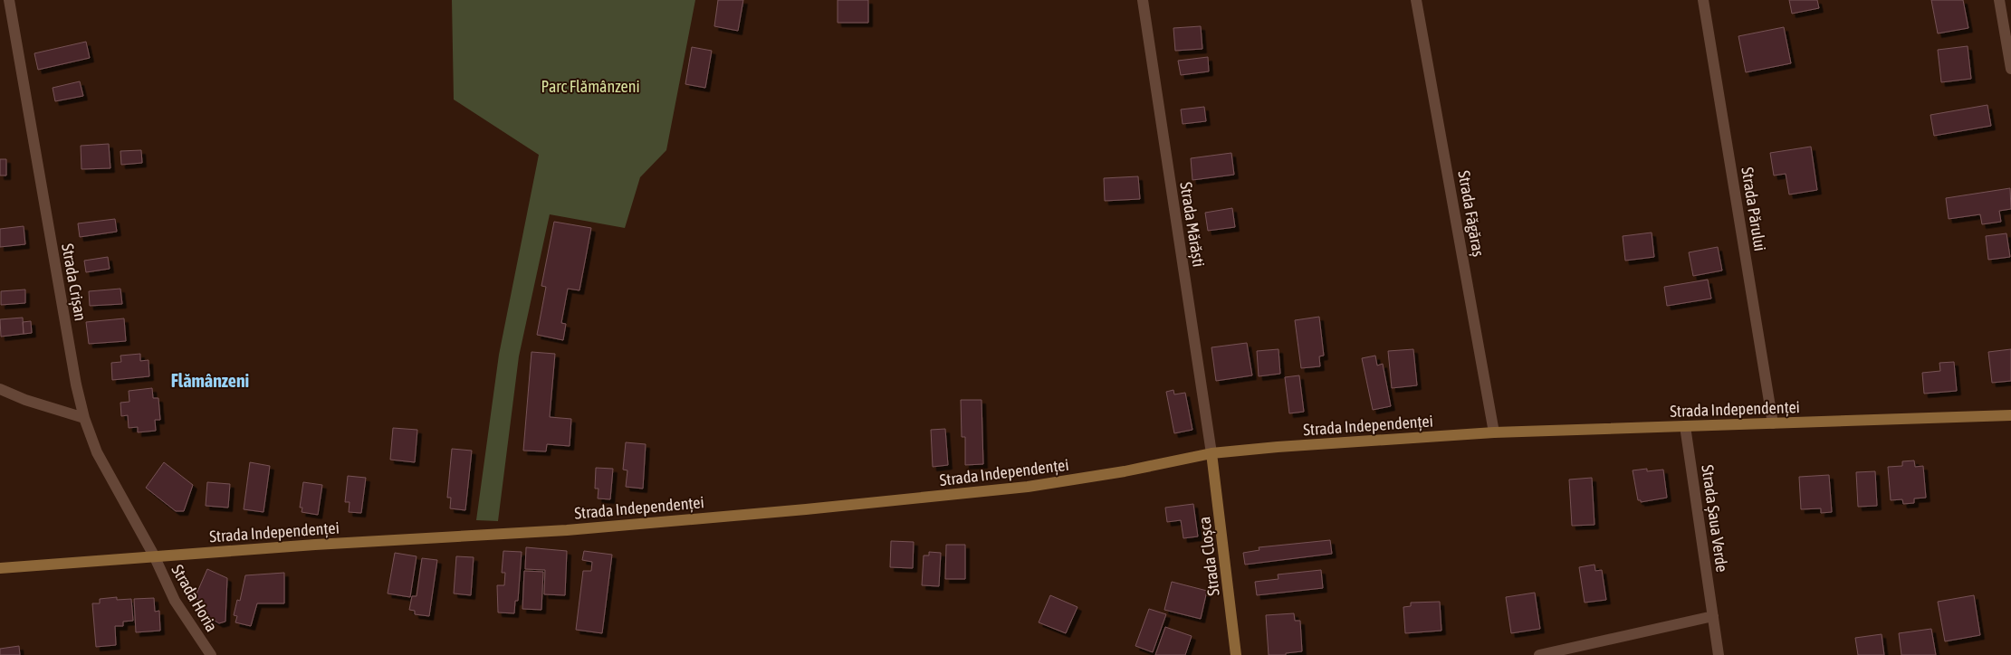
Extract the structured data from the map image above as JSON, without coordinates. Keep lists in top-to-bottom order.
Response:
{
  "streets": {
    "street": [
      "Strada Părului",
      "Strada Făgăraș",
      "Strada Mărăști",
      "Strada Crișan",
      "Strada Independenței",
      "Strada Șaua Verde",
      "Strada Cloșca",
      "Strada Horia"
    ]
  },
  "crossings": [
    ["Strada Părului", "Strada Independenței"],
    ["Strada Făgăraș", "Strada Independenței"],
    ["Strada Mărăști", "Strada Independenței"],
    ["Strada Mărăști", "Strada Cloșca"],
    ["Strada Crișan", "Strada Independenței"],
    ["Strada Crișan", "Strada Horia"],
    ["Strada Independenței", "Strada Șaua Verde"],
    ["Strada Independenței", "Strada Cloșca"],
    ["Strada Independenței", "Strada Horia"]
  ],
  "districts": ["Flămânzeni"],
  "parks": ["Parc Flămânzeni"]
}
